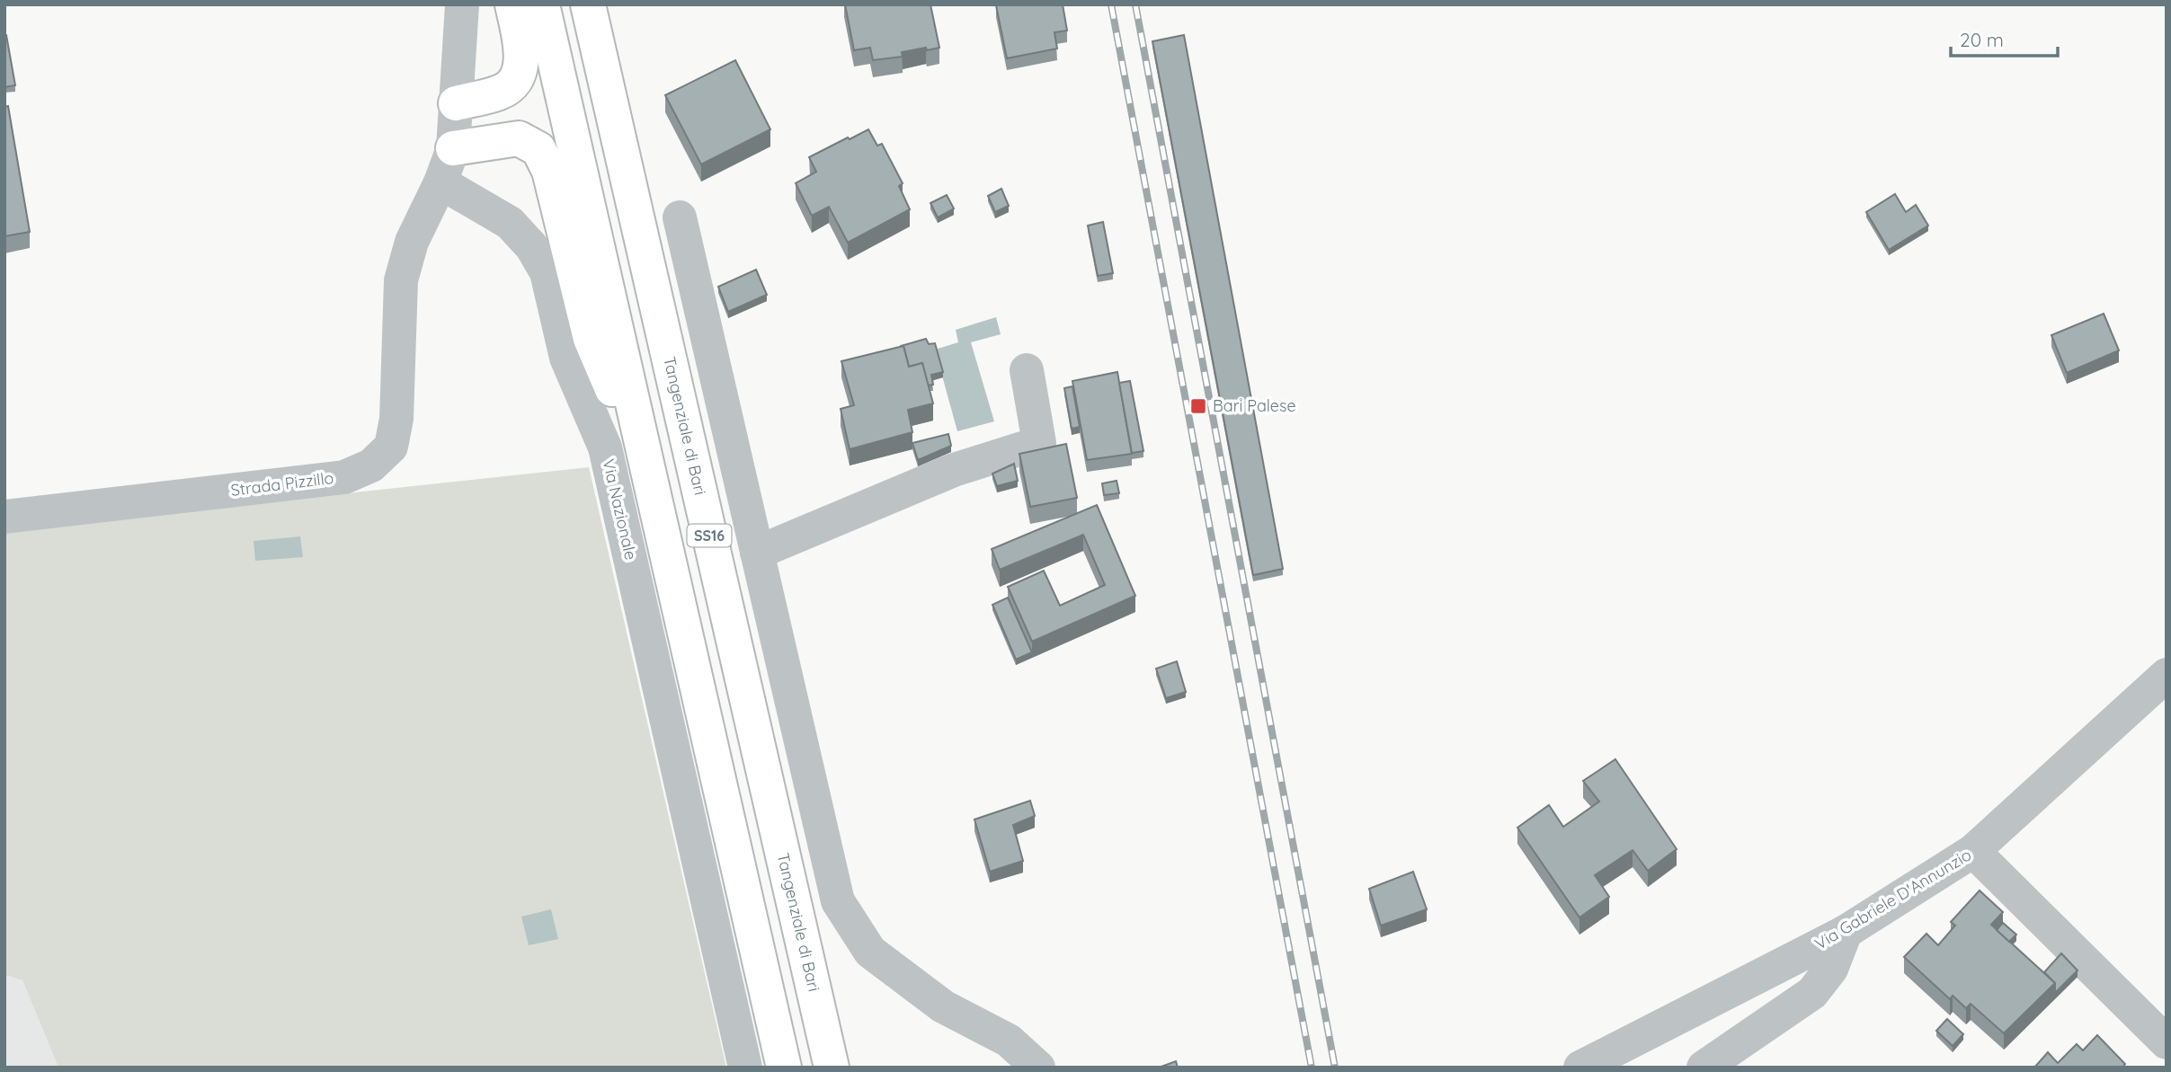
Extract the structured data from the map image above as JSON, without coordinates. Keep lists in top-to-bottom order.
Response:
{
  "streets": {
    "highway": ["Tangenziale di Bari", "SS16"],
    "street": ["Strada Pizzillo", "Via Nazionale", "Via Gabriele D'Annunzio"]
  },
  "crossings": [
    ["Strada Pizzillo", "Via Nazionale"]
  ],
  "places": {
    "transit": ["Bari Palese"]
  },
  "scale_bar": "20 m"
}
